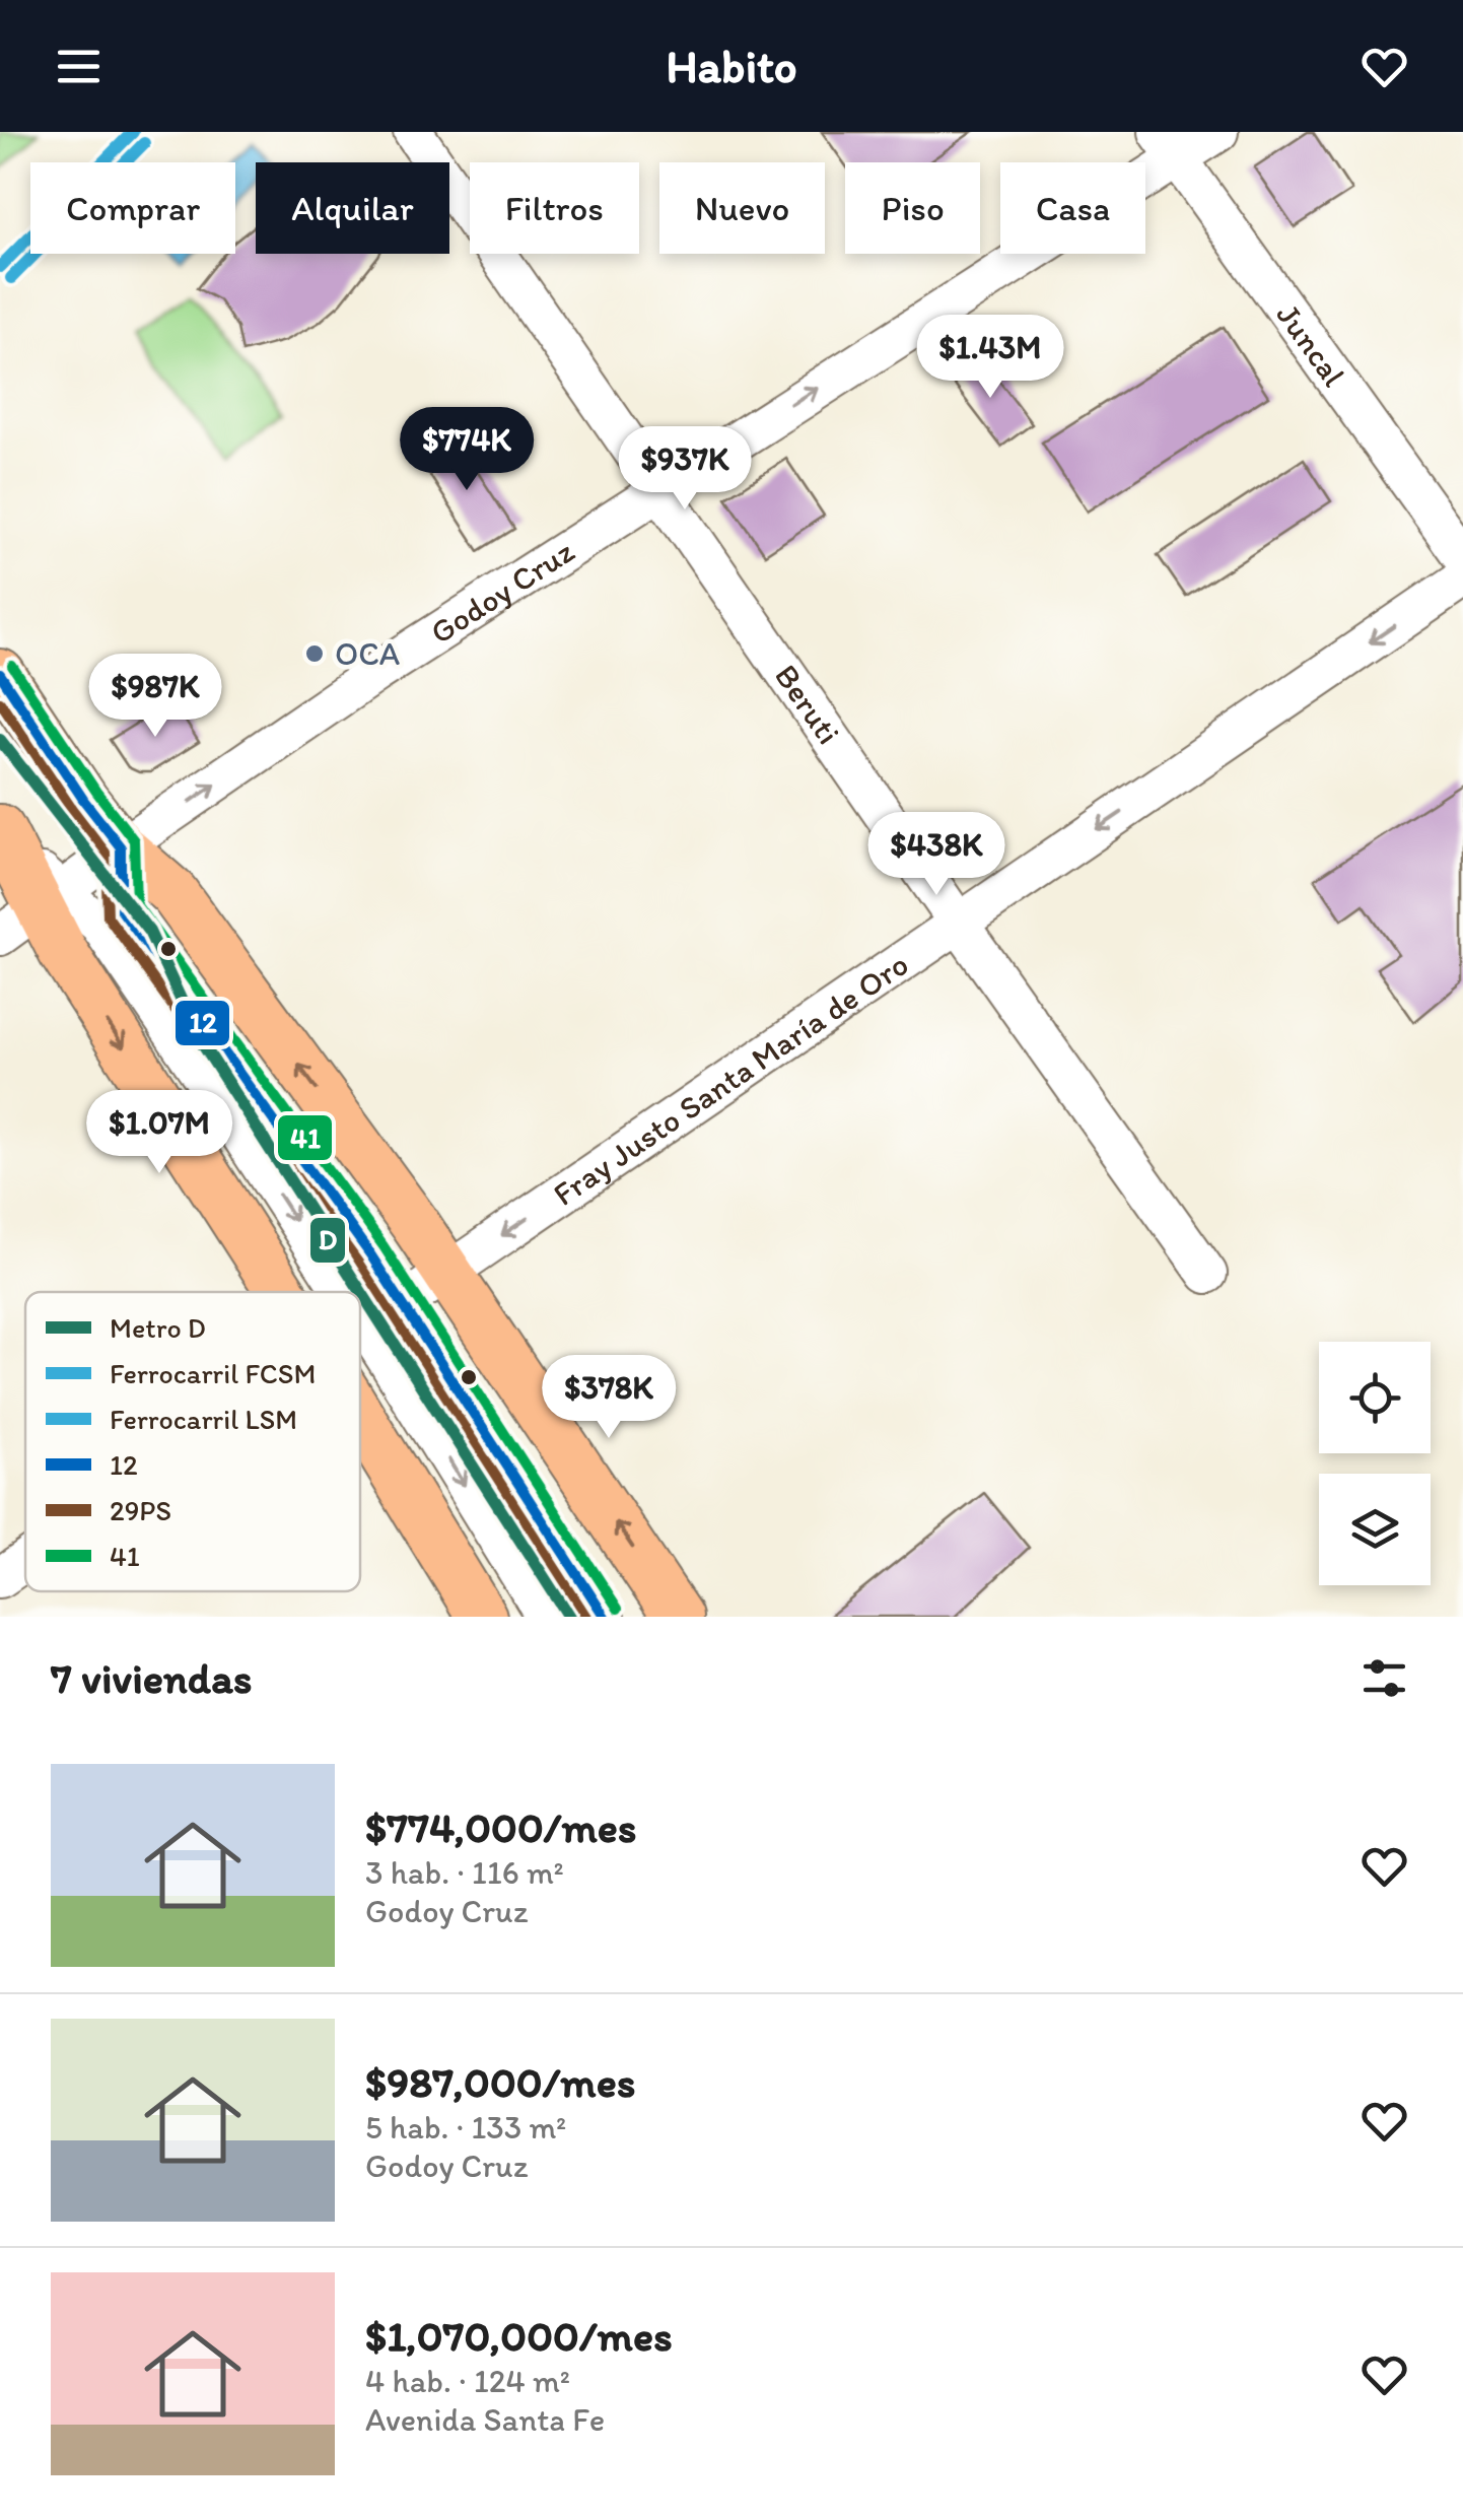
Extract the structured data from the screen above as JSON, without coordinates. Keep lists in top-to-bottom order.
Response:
{
  "streets": {
    "street": [
      "Juncal",
      "Godoy Cruz",
      "Beruti",
      "Fray Justo Santa María de Oro"
    ]
  },
  "crossings": [
    ["Juncal", "Godoy Cruz"],
    ["Godoy Cruz", "Beruti"],
    ["Beruti", "Fray Justo Santa María de Oro"]
  ],
  "one_way": ["Godoy Cruz", "Fray Justo Santa María de Oro"],
  "places": ["OCA"],
  "lines": [
    "rail line FCSM",
    "rail line LSM",
    "transit line 41",
    "transit line 12",
    "transit line 29PS",
    "metro line D"
  ],
  "legend": [
    "Metro D",
    "Ferrocarril FCSM",
    "Ferrocarril LSM",
    "12",
    "29PS",
    "41"
  ],
  "page": {
    "header": "Habito",
    "chip": [
      "Comprar",
      "Alquilar",
      "Filtros",
      "Nuevo",
      "Piso",
      "Casa"
    ],
    "price": [
      "$1.43M",
      "$774K",
      "$937K",
      "$987K",
      "$438K",
      "$1.07M",
      "$378K"
    ],
    "heading": "7 viviendas",
    "list": [
      {
        "name": "$774,000/mes",
        "note": "3 hab. · 116 m² · Godoy Cruz"
      },
      {
        "name": "$987,000/mes",
        "note": "5 hab. · 133 m² · Godoy Cruz"
      },
      {
        "name": "$1,070,000/mes",
        "note": "4 hab. · 124 m² · Avenida Santa Fe"
      }
    ]
  }
}
